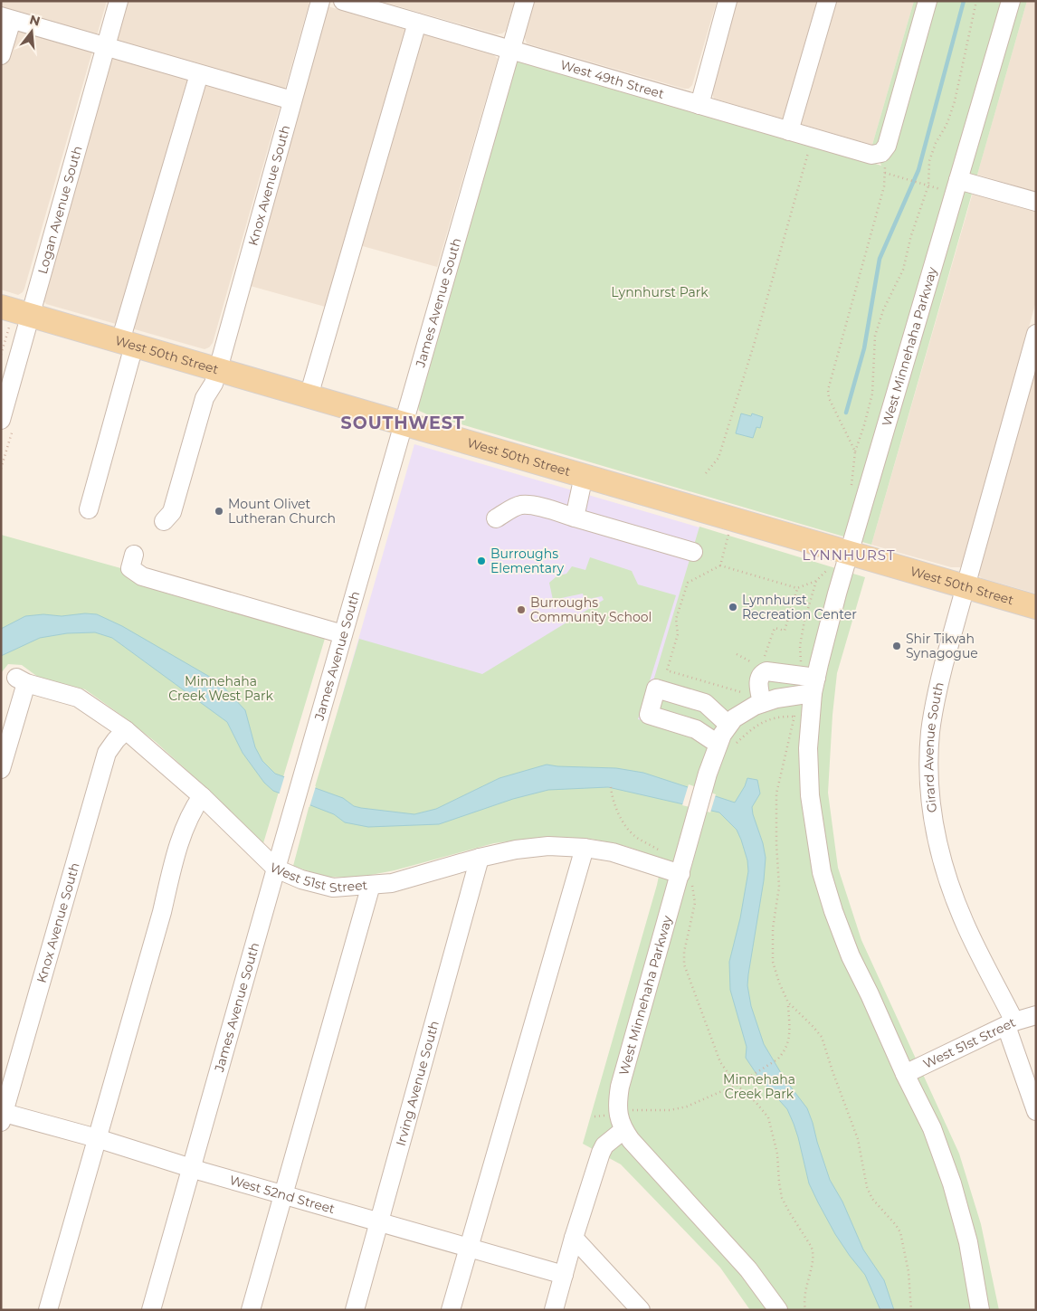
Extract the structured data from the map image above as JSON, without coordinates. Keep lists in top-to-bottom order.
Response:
{
  "streets": {
    "main road": ["West 50th Street"],
    "street": [
      "West 49th Street",
      "Knox Avenue South",
      "Logan Avenue South",
      "James Avenue South",
      "West Minnehaha Parkway",
      "Girard Avenue South",
      "West 51st Street",
      "Irving Avenue South",
      "West 52nd Street"
    ]
  },
  "crossings": [
    ["West 49th Street", "James Avenue South"],
    ["Knox Avenue South", "West 50th Street"],
    ["Knox Avenue South", "West 51st Street"],
    ["Knox Avenue South", "West 52nd Street"],
    ["Logan Avenue South", "West 50th Street"],
    ["James Avenue South", "West 50th Street"],
    ["James Avenue South", "West 51st Street"],
    ["James Avenue South", "West 52nd Street"],
    ["West Minnehaha Parkway", "West 50th Street"],
    ["West Minnehaha Parkway", "West 51st Street"],
    ["West 50th Street", "Girard Avenue South"],
    ["Girard Avenue South", "West 51st Street"],
    ["West 51st Street", "Irving Avenue South"],
    ["Irving Avenue South", "West 52nd Street"]
  ],
  "districts": ["SOUTHWEST", "LYNNHURST"],
  "parks": ["Lynnhurst Park", "Minnehaha Creek West Park", "Minnehaha Creek Park"],
  "places": [
    "Mount Olivet Lutheran Church",
    "Burroughs Elementary",
    "Lynnhurst Recreation Center",
    "Burroughs Community School",
    "Shir Tikvah Synagogue"
  ],
  "north": "top"
}
